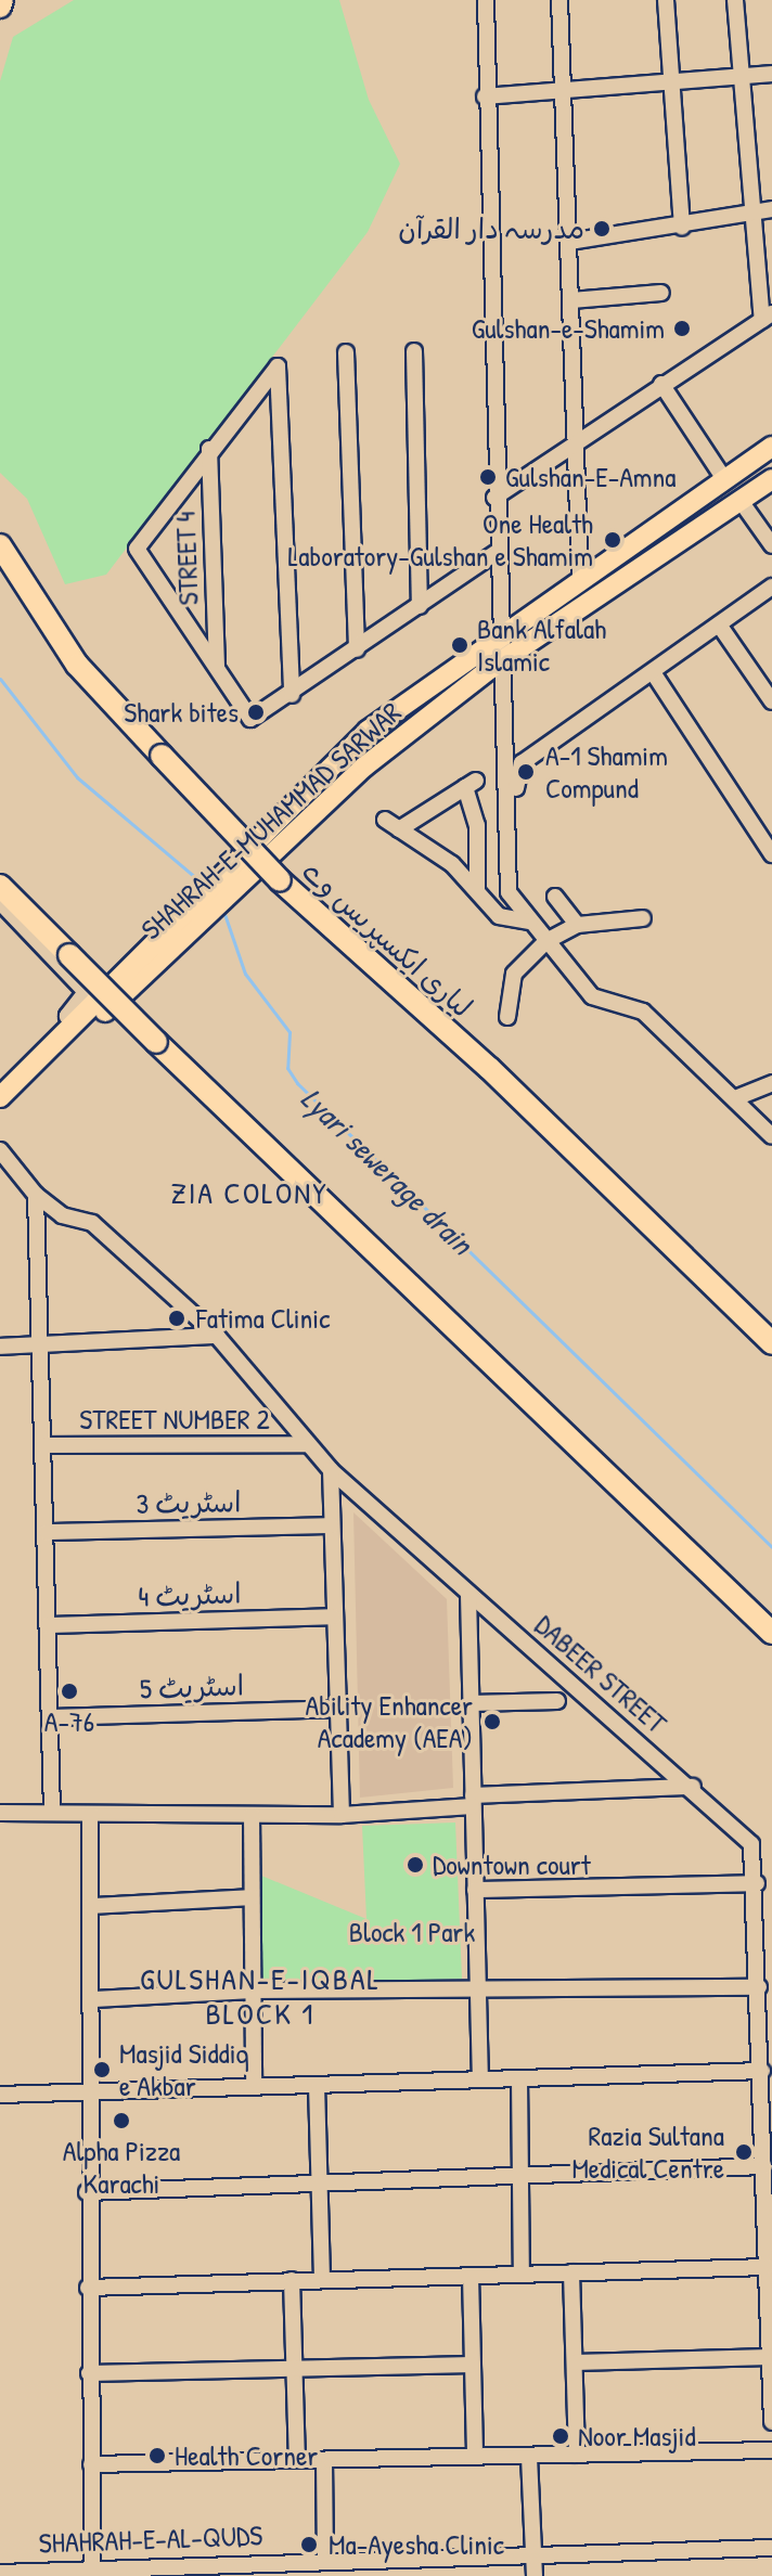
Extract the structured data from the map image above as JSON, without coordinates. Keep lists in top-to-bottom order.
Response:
{
  "streets": {
    "highway": ["لیاری ایکسپریس وے"],
    "main road": ["SHAHRAH-E-MUHAMMAD SARWAR"],
    "street": [
      "STREET 4",
      "STREET NUMBER 2",
      "اسٹریٹ 3",
      "اسٹریٹ 4",
      "DABEER STREET",
      "اسٹریٹ 5",
      "SHAHRAH-E-AL-QUDS"
    ]
  },
  "crossings": [
    ["STREET NUMBER 2", "DABEER STREET"]
  ],
  "districts": ["ZIA COLONY", "GULSHAN-E-IQBAL BLOCK 1"],
  "water": ["Lyari sewerage drain"],
  "parks": ["Block 1 Park"],
  "places": [
    "مدرسہ دار القرآن",
    "Gulshan-e-Shamim",
    "Gulshan-E-Amna",
    "One Health Laboratory-Gulshan e Shamim",
    "Bank Alfalah Islamic",
    "Shark bites",
    "A-1 Shamim Compund",
    "Fatima Clinic",
    "A-76",
    "Ability Enhancer Academy (AEA)",
    "Downtown court",
    "Masjid Siddiq e Akbar",
    "Alpha Pizza Karachi",
    "Razia Sultana Medical Centre",
    "Noor Masjid",
    "Health Corner",
    "Ma-Ayesha Clinic"
  ]
}
